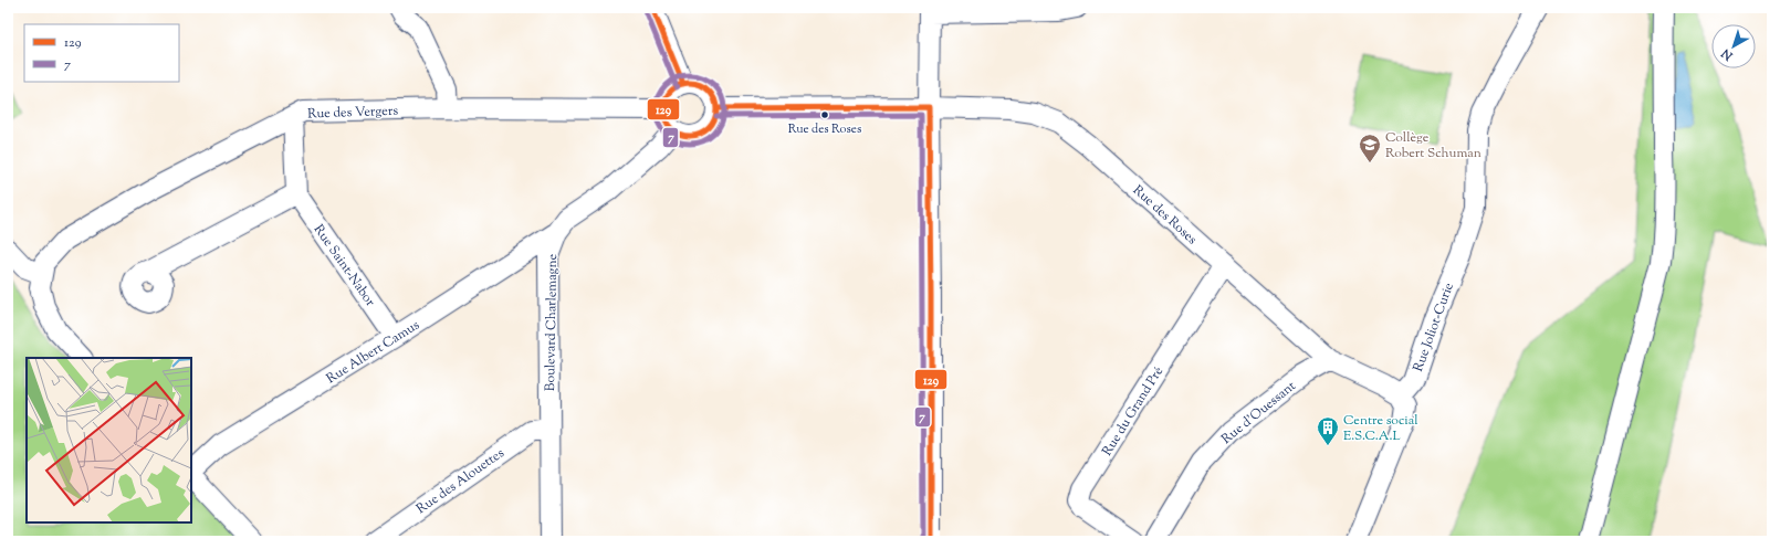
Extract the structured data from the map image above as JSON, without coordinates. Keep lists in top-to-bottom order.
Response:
{
  "streets": {
    "street": [
      "Rue des Vergers",
      "Rue des Roses",
      "Rue Saint-Nabor",
      "Boulevard Charlemagne",
      "Rue Joliot-Curie",
      "Rue Albert Camus",
      "Rue du Grand Pré",
      "Rue d'Ouessant",
      "Rue des Alouettes"
    ]
  },
  "crossings": [
    ["Rue des Vergers", "Rue des Roses"],
    ["Rue des Vergers", "Boulevard Charlemagne"],
    ["Rue des Roses", "Boulevard Charlemagne"],
    ["Rue des Roses", "Rue Joliot-Curie"],
    ["Rue des Roses", "Rue du Grand Pré"],
    ["Rue des Roses", "Rue d'Ouessant"],
    ["Rue Saint-Nabor", "Rue Albert Camus"],
    ["Boulevard Charlemagne", "Rue Albert Camus"],
    ["Boulevard Charlemagne", "Rue des Alouettes"]
  ],
  "places": {
    "other": ["Rue des Roses"],
    "school or university": ["Collège Robert Schuman"],
    "building": ["Centre social E.S.C.A.L"]
  },
  "lines": ["transit line 129", "transit line 7"],
  "legend": ["129", "7"],
  "north": "bottom left"
}
